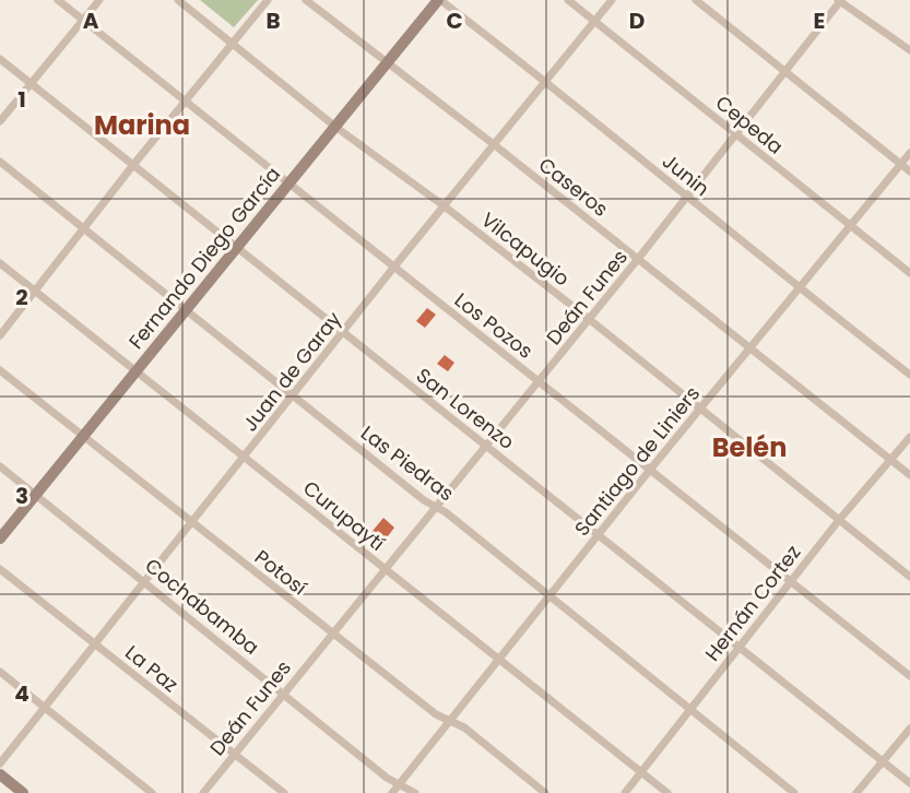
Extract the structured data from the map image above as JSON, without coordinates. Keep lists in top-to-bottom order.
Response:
{
  "streets": {
    "main road": ["Fernando Diego García"],
    "street": [
      "Cepeda",
      "Junin",
      "Caseros",
      "Vilcapugio",
      "Deán Funes",
      "Los Pozos",
      "Juan de Garay",
      "San Lorenzo",
      "Santiago de Liniers",
      "Las Piedras",
      "Curupaytí",
      "Potosí",
      "Hernán Cortez",
      "Cochabamba",
      "La Paz"
    ]
  },
  "crossings": [
    ["Cepeda", "Deán Funes"],
    ["Cepeda", "Juan de Garay"],
    ["Cepeda", "Santiago de Liniers"],
    ["Junin", "Fernando Diego García"],
    ["Junin", "Deán Funes"],
    ["Junin", "Juan de Garay"],
    ["Junin", "Santiago de Liniers"],
    ["Caseros", "Fernando Diego García"],
    ["Caseros", "Deán Funes"],
    ["Caseros", "Juan de Garay"],
    ["Caseros", "Santiago de Liniers"],
    ["Caseros", "Hernán Cortez"],
    ["Vilcapugio", "Fernando Diego García"],
    ["Vilcapugio", "Deán Funes"],
    ["Vilcapugio", "Juan de Garay"],
    ["Vilcapugio", "Santiago de Liniers"],
    ["Vilcapugio", "Hernán Cortez"],
    ["Fernando Diego García", "Los Pozos"],
    ["Fernando Diego García", "San Lorenzo"],
    ["Fernando Diego García", "Las Piedras"],
    ["Fernando Diego García", "Curupaytí"],
    ["Fernando Diego García", "Potosí"],
    ["Fernando Diego García", "Cochabamba"],
    ["Deán Funes", "Los Pozos"],
    ["Deán Funes", "San Lorenzo"],
    ["Deán Funes", "Las Piedras"],
    ["Deán Funes", "Curupaytí"],
    ["Deán Funes", "Potosí"],
    ["Deán Funes", "Cochabamba"],
    ["Deán Funes", "La Paz"],
    ["Los Pozos", "Juan de Garay"],
    ["Los Pozos", "Santiago de Liniers"],
    ["Los Pozos", "Hernán Cortez"],
    ["Juan de Garay", "San Lorenzo"],
    ["Juan de Garay", "Las Piedras"],
    ["Juan de Garay", "Curupaytí"],
    ["Juan de Garay", "Potosí"],
    ["Juan de Garay", "Cochabamba"],
    ["Juan de Garay", "La Paz"],
    ["San Lorenzo", "Santiago de Liniers"],
    ["San Lorenzo", "Hernán Cortez"],
    ["Santiago de Liniers", "Las Piedras"],
    ["Santiago de Liniers", "Curupaytí"],
    ["Santiago de Liniers", "Potosí"],
    ["Santiago de Liniers", "Cochabamba"],
    ["Las Piedras", "Hernán Cortez"],
    ["Curupaytí", "Hernán Cortez"]
  ],
  "districts": ["Marina", "Belén"],
  "grid": {
    "columns": [
      "A",
      "B",
      "C",
      "D",
      "E"
    ],
    "rows": [
      "1",
      "2",
      "3",
      "4"
    ]
  }
}
